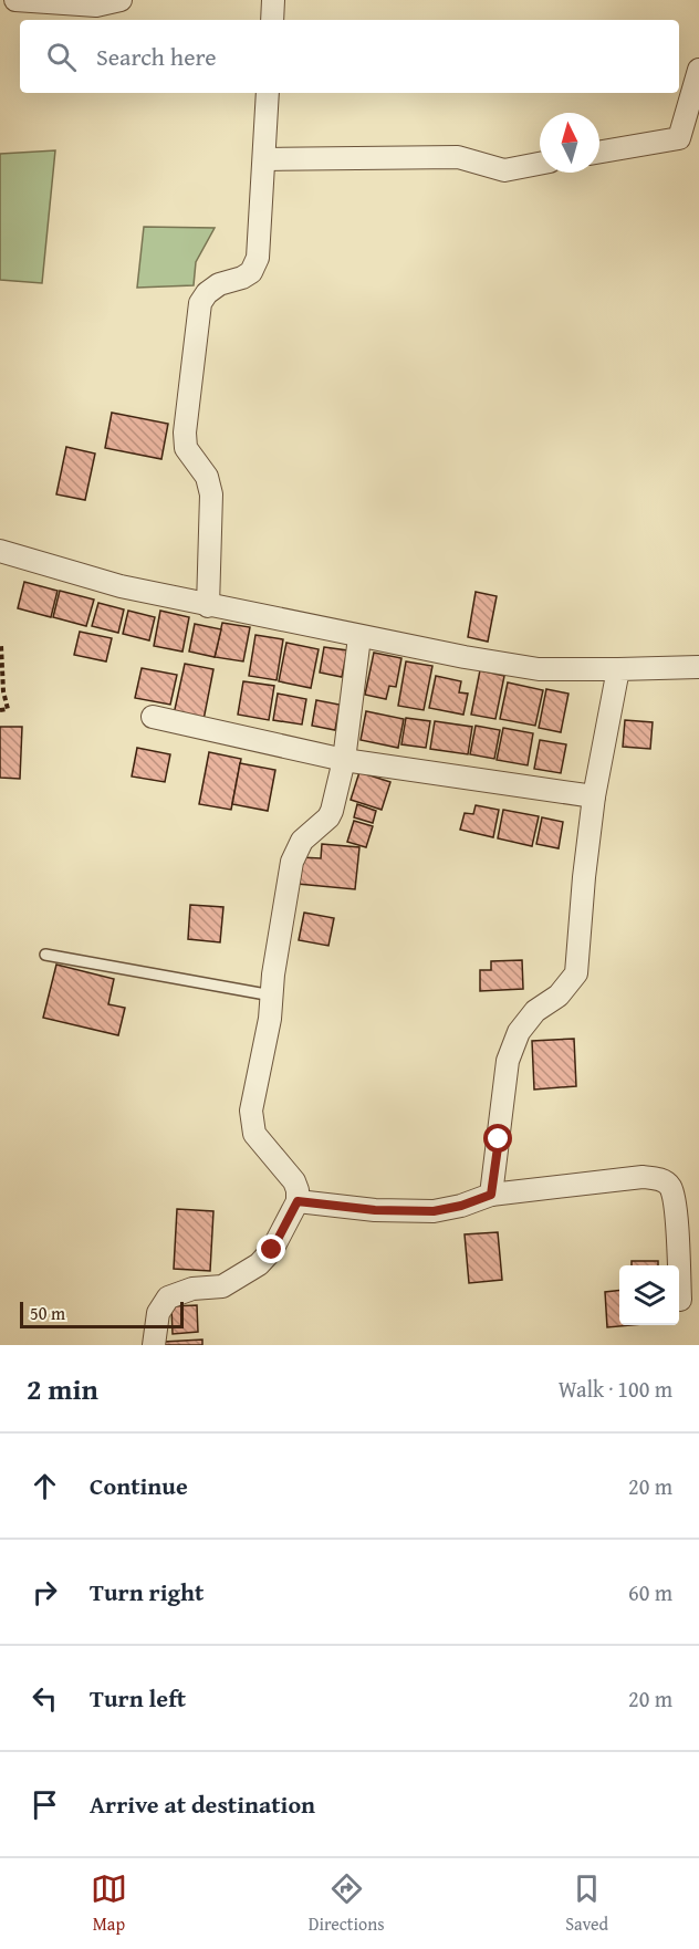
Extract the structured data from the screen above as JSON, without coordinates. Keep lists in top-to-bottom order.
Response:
{
  "scale_bar": "50 m",
  "north": "top",
  "page": {
    "search": "Search here",
    "scale": "50 m",
    "heading": ["2 min", "Walk · 100 m"],
    "list": [
      ["Continue", "20 m"],
      ["Turn right", "60 m"],
      ["Turn left", "20 m"],
      "Arrive at destination"
    ],
    "nav": ["Map", "Directions", "Saved"]
  }
}
